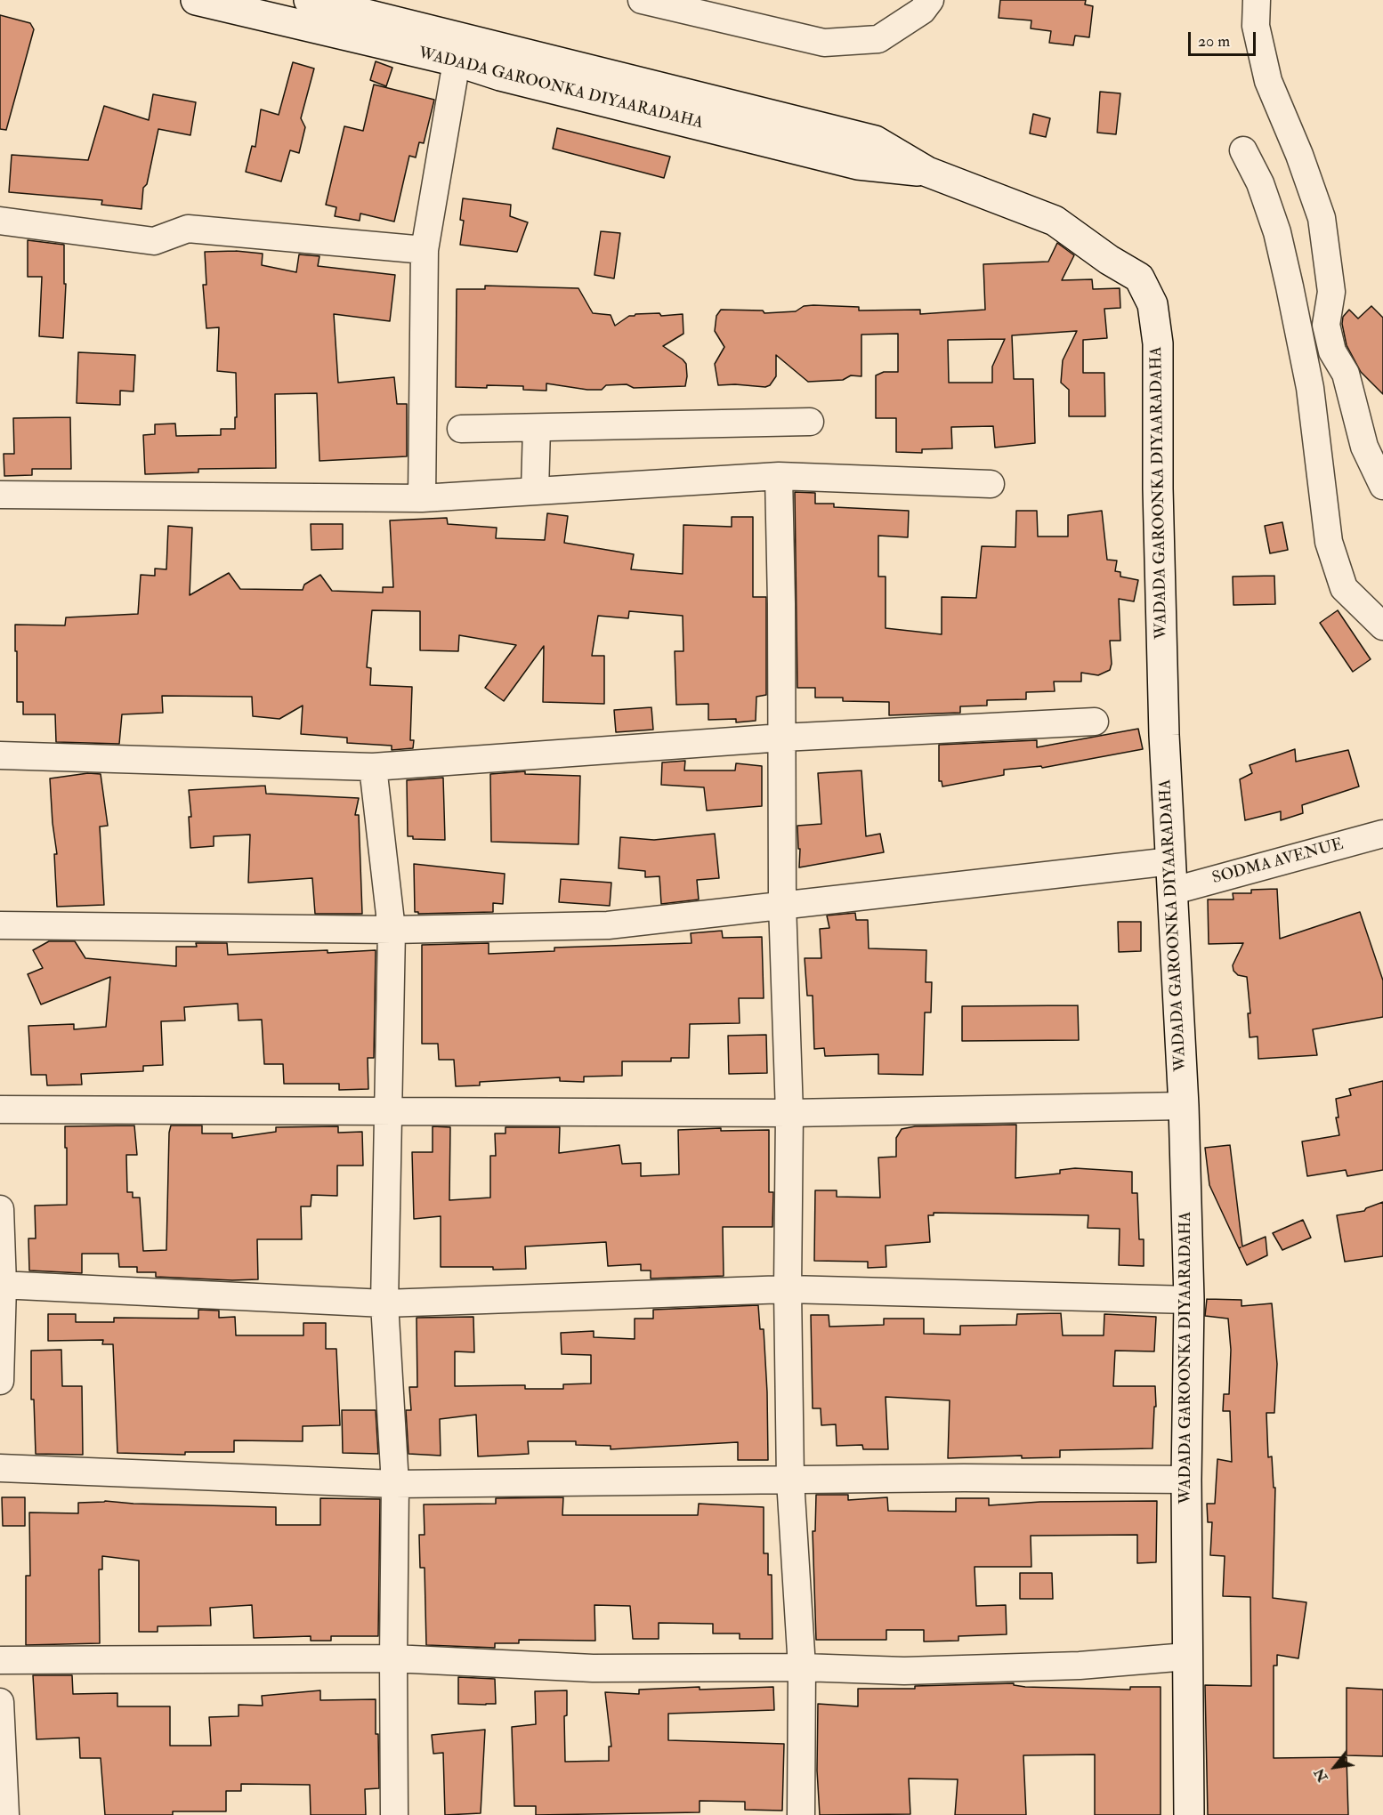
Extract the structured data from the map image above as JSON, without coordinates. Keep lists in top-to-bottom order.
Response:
{
  "streets": {
    "main road": ["WADADA GAROONKA DIYAARADAHA"],
    "street": ["SODMA AVENUE"]
  },
  "crossings": [
    ["WADADA GAROONKA DIYAARADAHA", "SODMA AVENUE"]
  ],
  "scale_bar": "20 m",
  "north": "bottom left"
}
